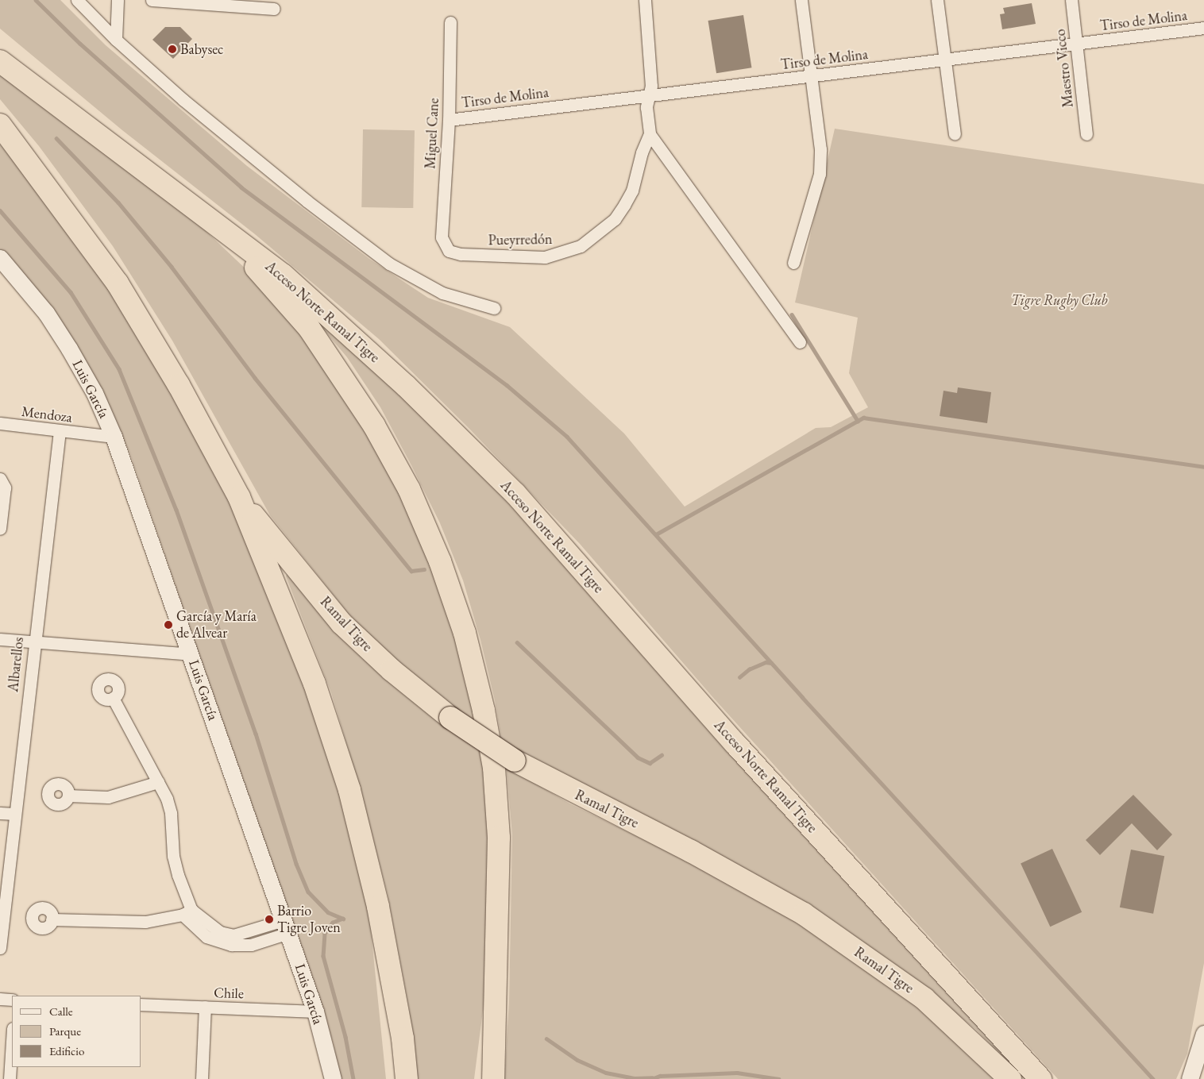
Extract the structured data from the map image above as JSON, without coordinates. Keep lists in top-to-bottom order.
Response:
{
  "streets": {
    "highway": ["Acceso Norte Ramal Tigre", "Ramal Tigre"],
    "street": [
      "Tirso de Molina",
      "Maestro Vicco",
      "Miguel Cane",
      "Pueyrredón",
      "Luis García",
      "Mendoza",
      "Albarellos",
      "Chile"
    ]
  },
  "crossings": [
    ["Tirso de Molina", "Maestro Vicco"],
    ["Tirso de Molina", "Miguel Cane"],
    ["Miguel Cane", "Pueyrredón"],
    ["Luis García", "Mendoza"],
    ["Luis García", "Chile"],
    ["Mendoza", "Albarellos"]
  ],
  "parks": ["Tigre Rugby Club"],
  "places": ["Babysec", "García y María de Alvear", "Barrio Tigre Joven"],
  "legend": ["Calle", "Parque", "Edificio"]
}
